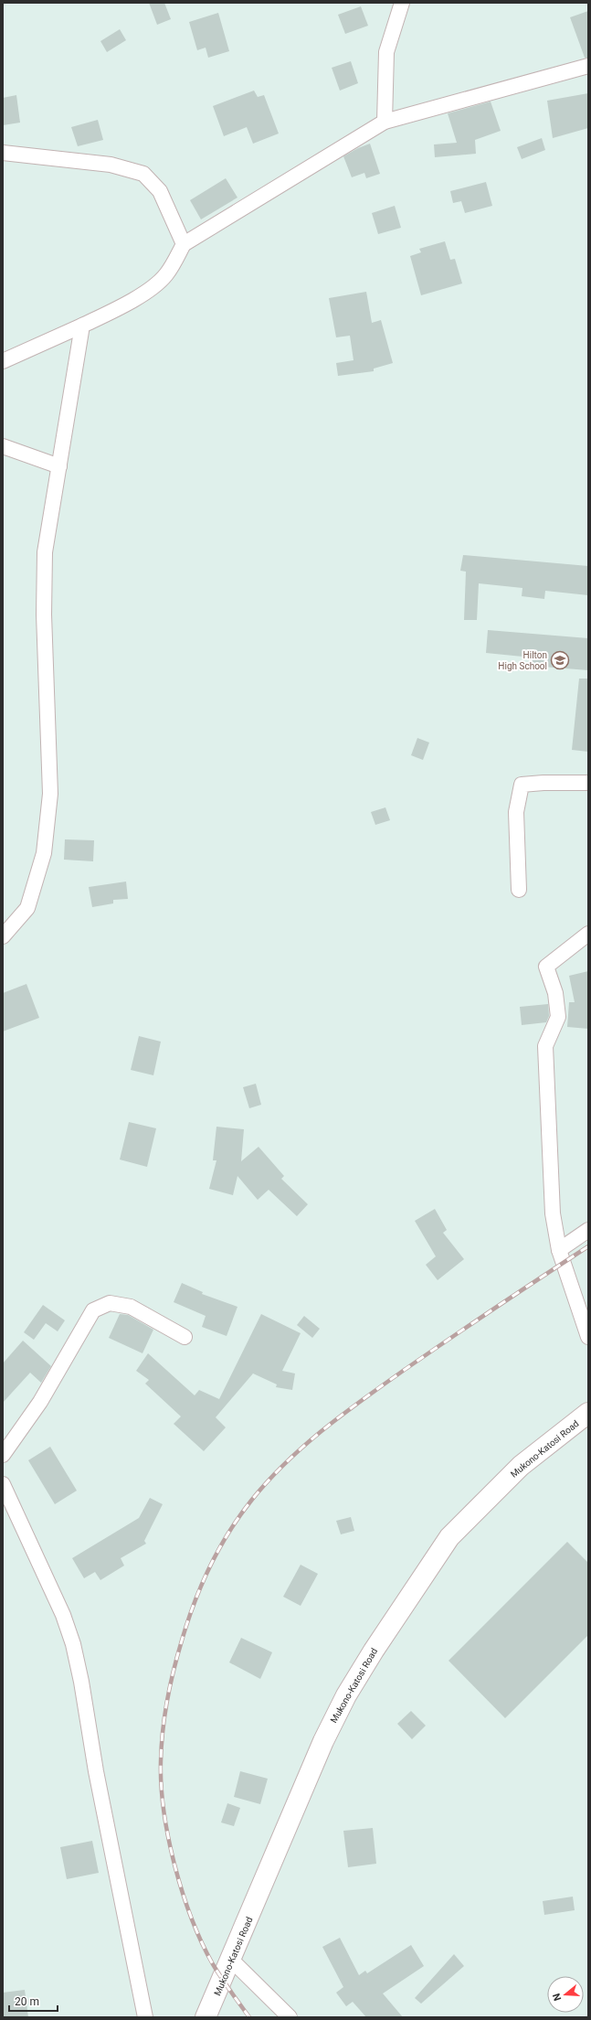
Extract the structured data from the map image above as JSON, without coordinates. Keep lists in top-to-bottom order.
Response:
{
  "streets": {
    "main road": ["Mukono-Katosi Road"]
  },
  "places": {
    "school or university": ["Hilton High School"]
  },
  "scale_bar": "20 m",
  "north": "left"
}
